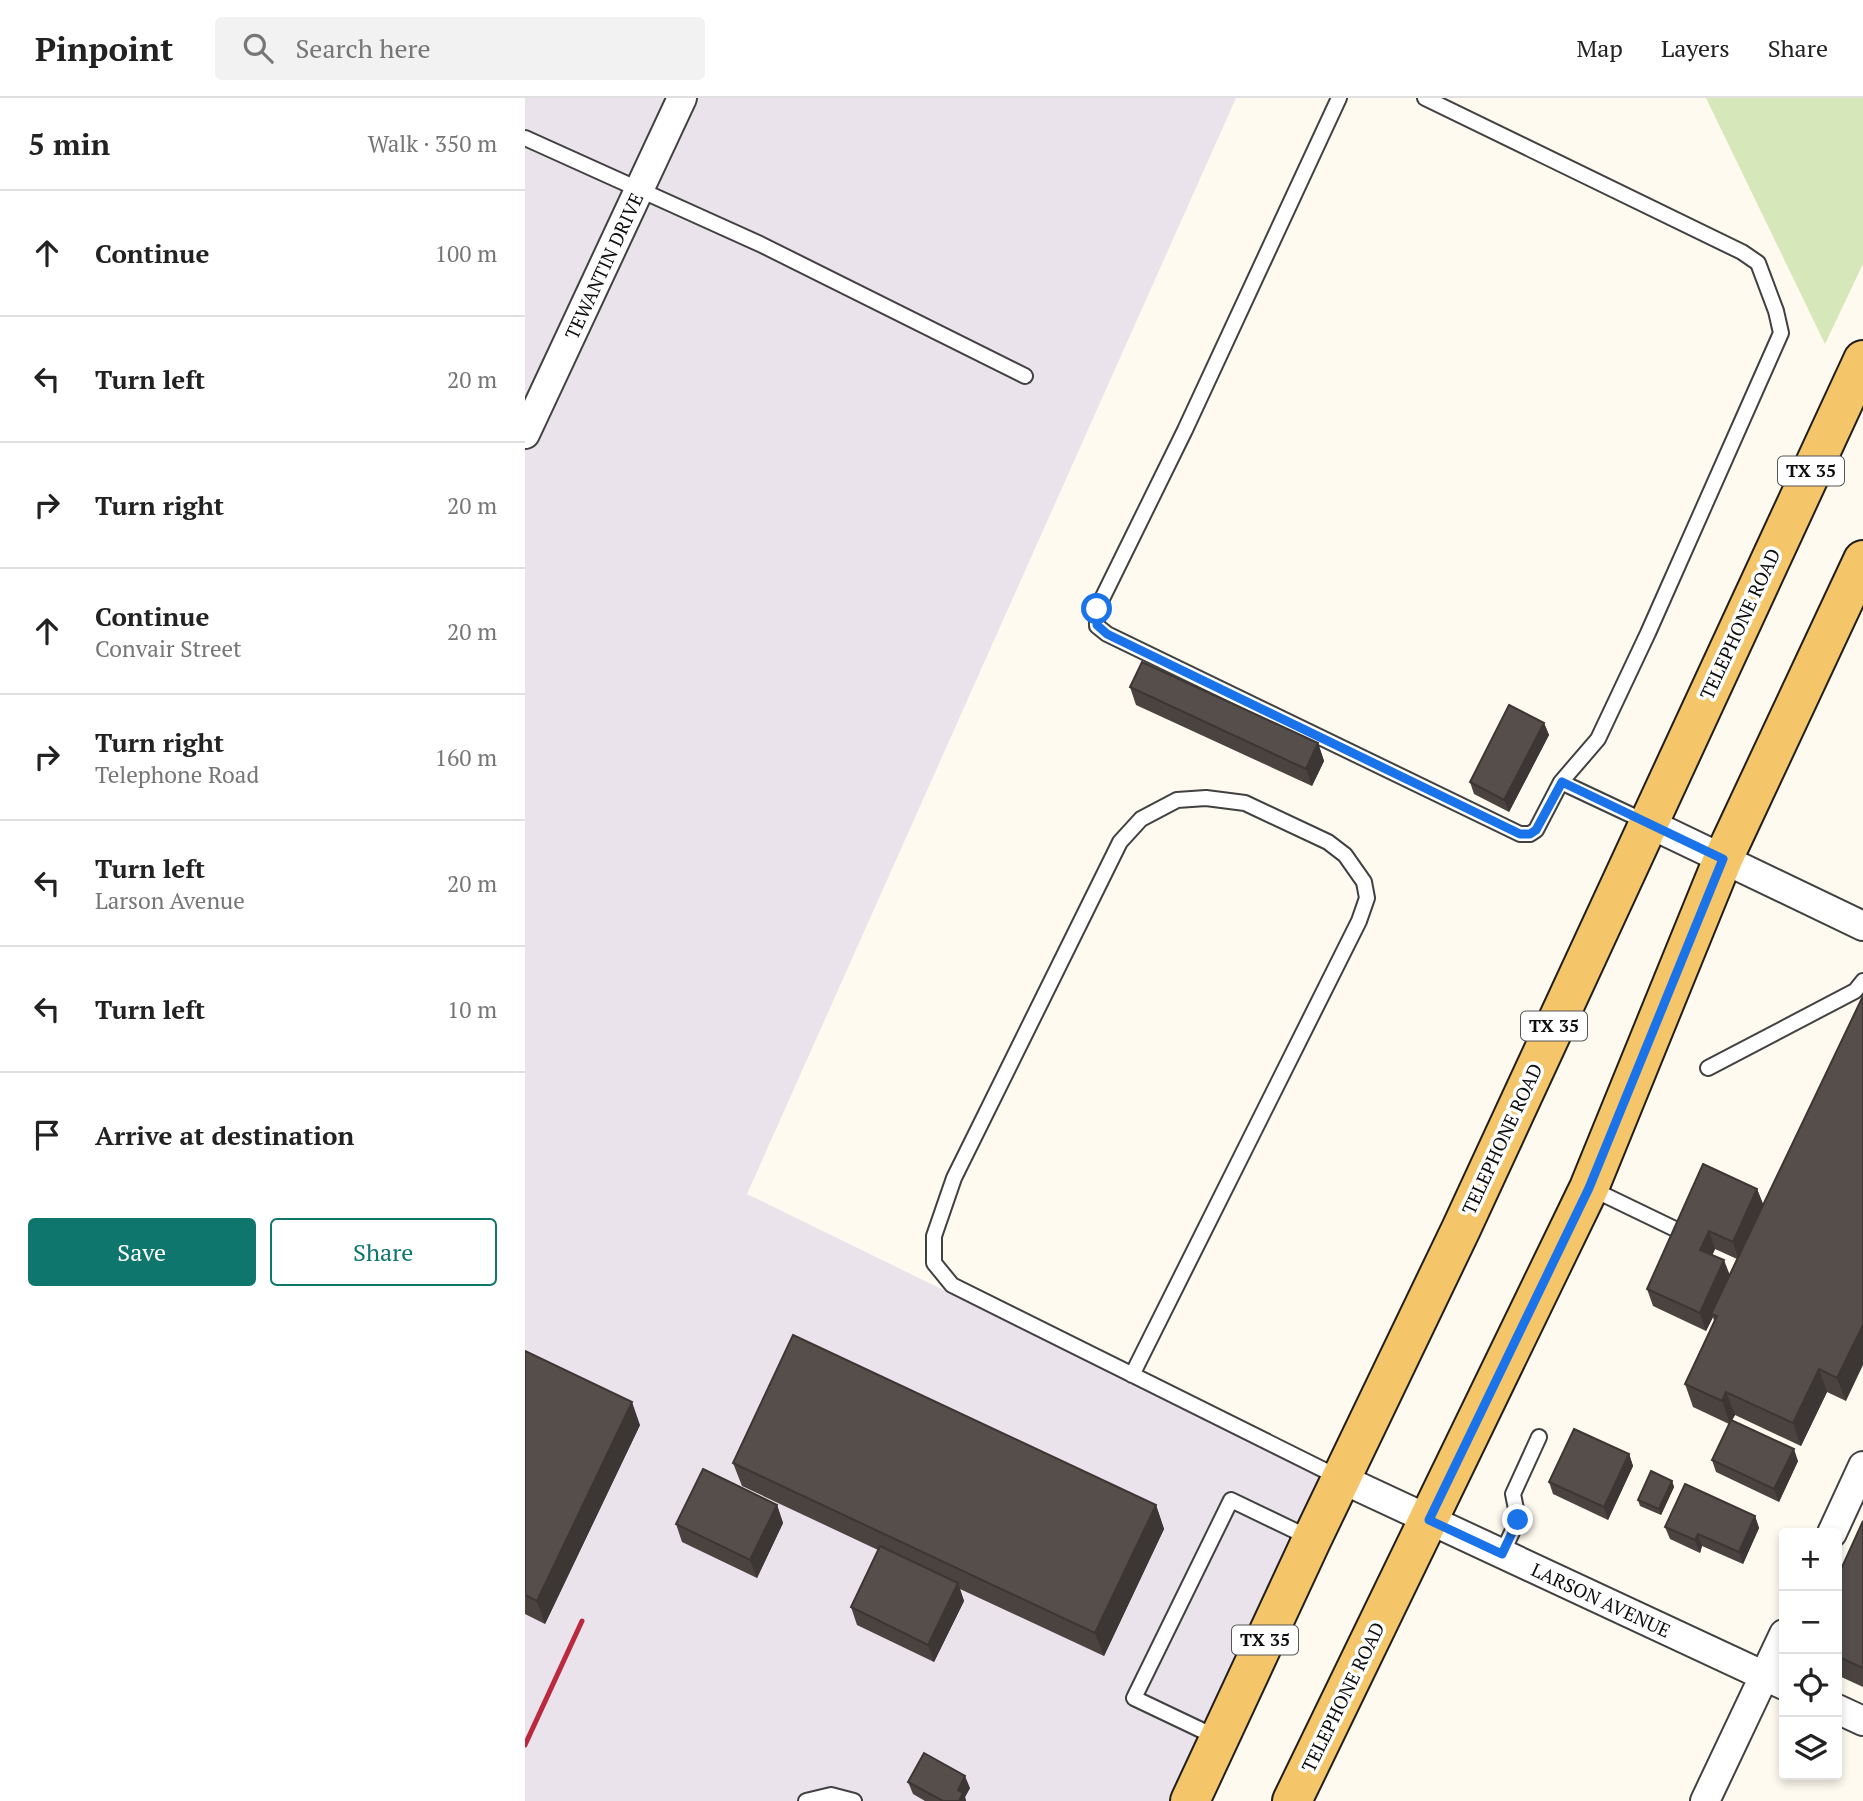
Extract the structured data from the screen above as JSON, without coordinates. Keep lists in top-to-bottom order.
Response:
{
  "streets": {
    "main road": ["TX 35", "TELEPHONE ROAD"],
    "street": ["TEWANTIN DRIVE", "LARSON AVENUE"]
  },
  "crossings": [
    ["TELEPHONE ROAD", "LARSON AVENUE"]
  ],
  "page": {
    "header": "Pinpoint",
    "search": "Search here",
    "nav": ["Map", "Layers", "Share"],
    "heading": ["5 min", "Walk · 350 m"],
    "list": [
      ["Continue", "100 m"],
      ["Turn left", "20 m"],
      ["Turn right", "20 m"],
      ["Continue", "Convair Street", "20 m"],
      ["Turn right", "Telephone Road", "160 m"],
      ["Turn left", "Larson Avenue", "20 m"],
      ["Turn left", "10 m"],
      "Arrive at destination"
    ],
    "buttons": ["Save", "Share"],
    "map_buttons": ["+", "−"]
  }
}
